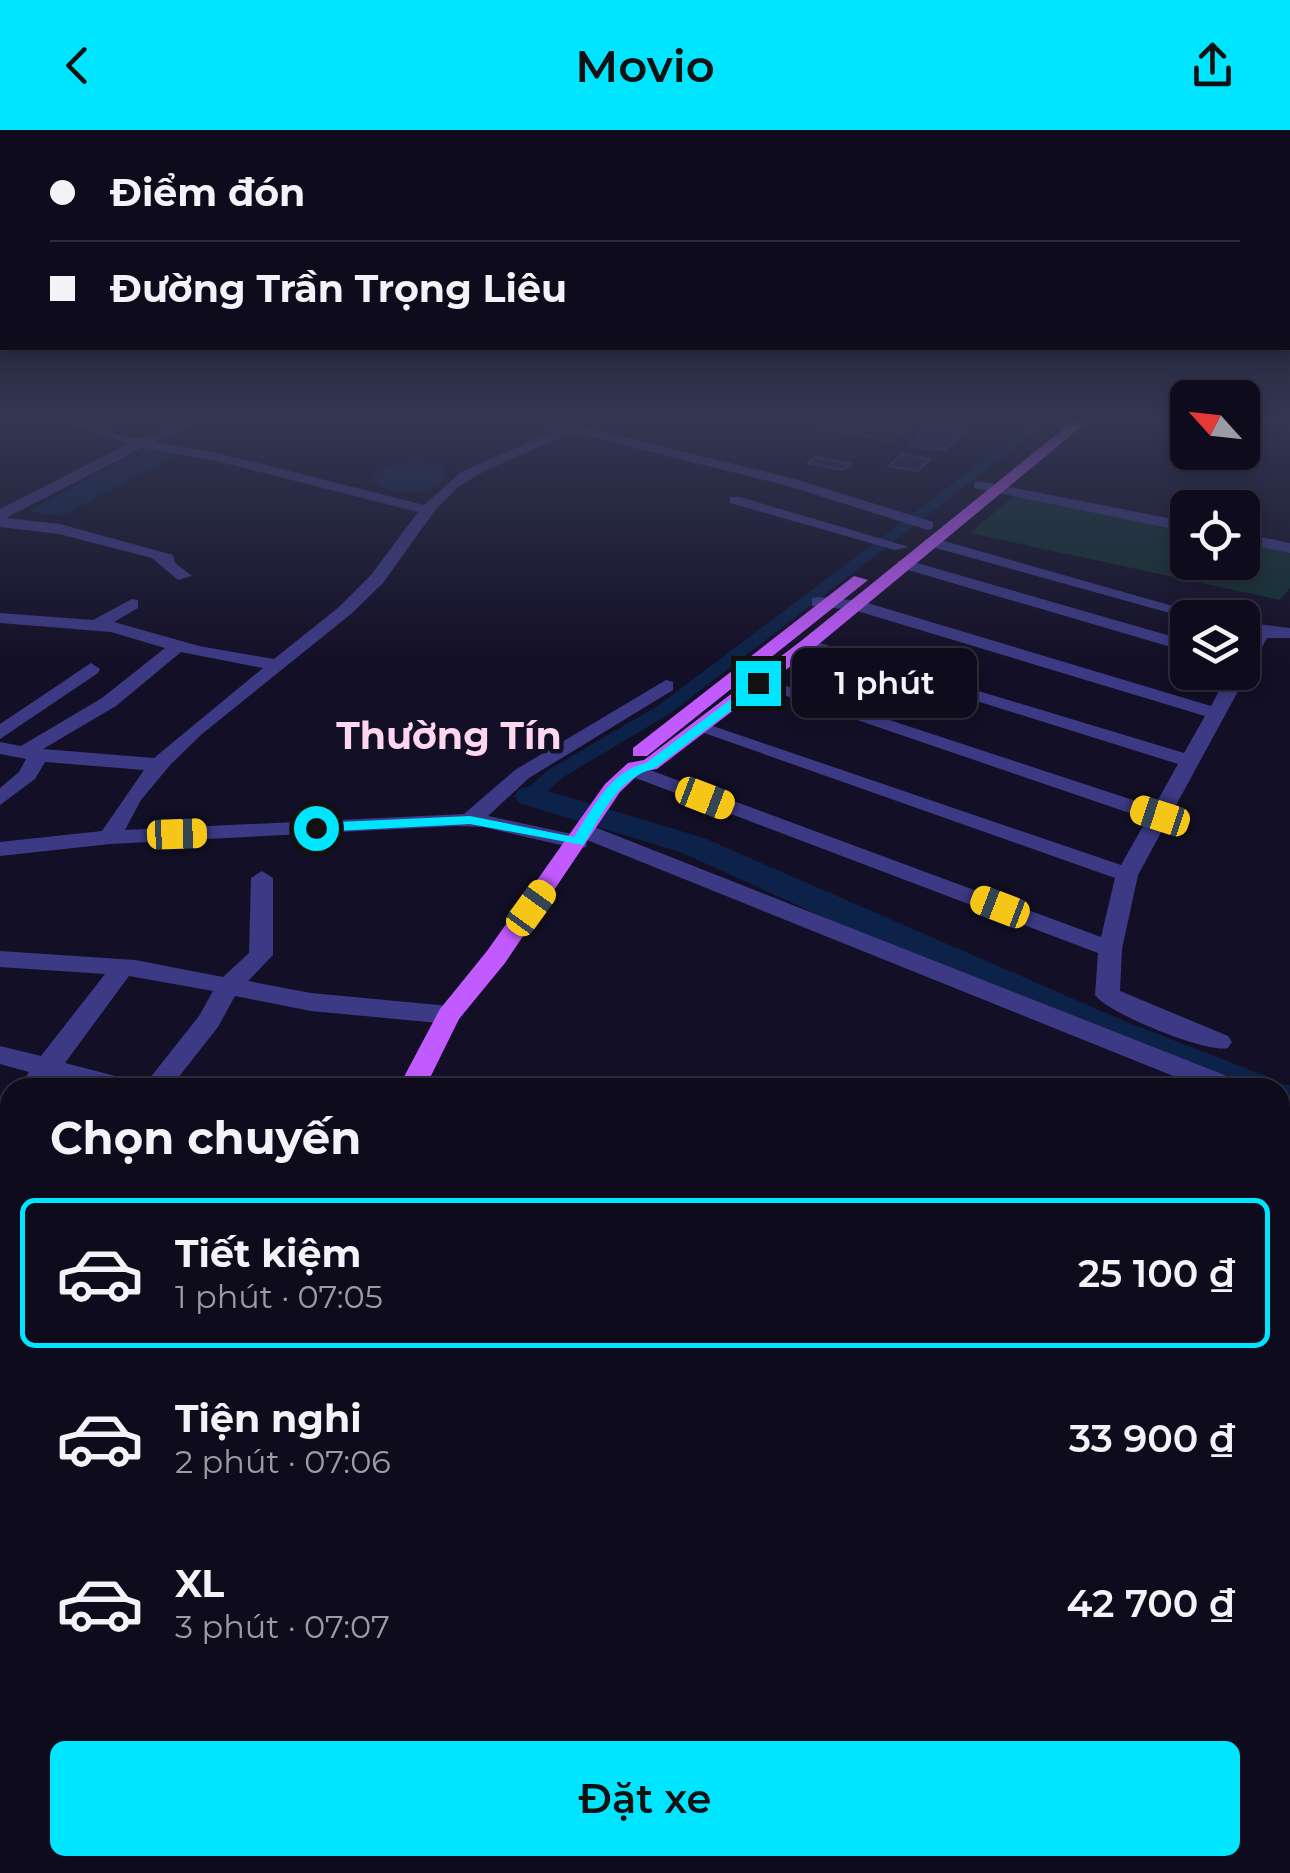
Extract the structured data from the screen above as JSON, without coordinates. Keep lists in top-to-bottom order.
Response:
{
  "districts": ["Thường Tín"],
  "north": "top left",
  "page": {
    "header": "Movio",
    "banner": ["Điểm đón", "Đường Trần Trọng Liêu"],
    "bubble": "1 phút",
    "heading": "Chọn chuyến",
    "list": [
      {
        "name": "Tiết kiệm",
        "note": "1 phút · 07:05",
        "value": "25 100 ₫"
      },
      {
        "name": "Tiện nghi",
        "note": "2 phút · 07:06",
        "value": "33 900 ₫"
      },
      {
        "name": "XL",
        "note": "3 phút · 07:07",
        "value": "42 700 ₫"
      }
    ],
    "buttons": "Đặt xe"
  }
}
